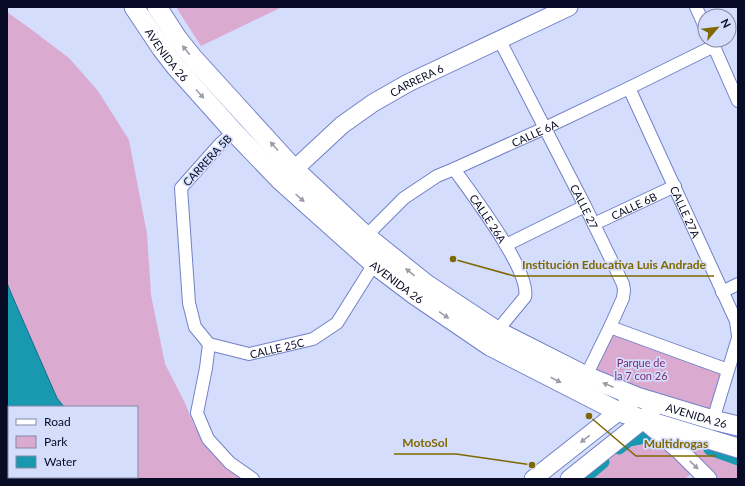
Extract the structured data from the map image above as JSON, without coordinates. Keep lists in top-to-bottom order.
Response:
{
  "streets": {
    "main road": ["AVENIDA 26", "CARRERA 6"],
    "street": [
      "CALLE 6A",
      "CARRERA 5B",
      "CALLE 6B",
      "CALLE 27",
      "CALLE 27A",
      "CALLE 26A",
      "CALLE 25C"
    ]
  },
  "crossings": [
    ["AVENIDA 26", "CARRERA 6"],
    ["AVENIDA 26", "CALLE 6A"],
    ["AVENIDA 26", "CARRERA 5B"],
    ["AVENIDA 26", "CALLE 27"],
    ["AVENIDA 26", "CALLE 27A"],
    ["AVENIDA 26", "CALLE 26A"],
    ["AVENIDA 26", "CALLE 25C"],
    ["CARRERA 6", "CALLE 27"],
    ["CALLE 6A", "CALLE 27"],
    ["CALLE 6A", "CALLE 27A"],
    ["CALLE 6A", "CALLE 26A"],
    ["CARRERA 5B", "CALLE 25C"],
    ["CALLE 6B", "CALLE 27"],
    ["CALLE 6B", "CALLE 27A"]
  ],
  "parks": ["Parque de la 7 con 26"],
  "places": ["Institución Educativa Luis Andrade", "Multidrogas", "MotoSol"],
  "legend": ["Road", "Park", "Water"],
  "north": "top right"
}
